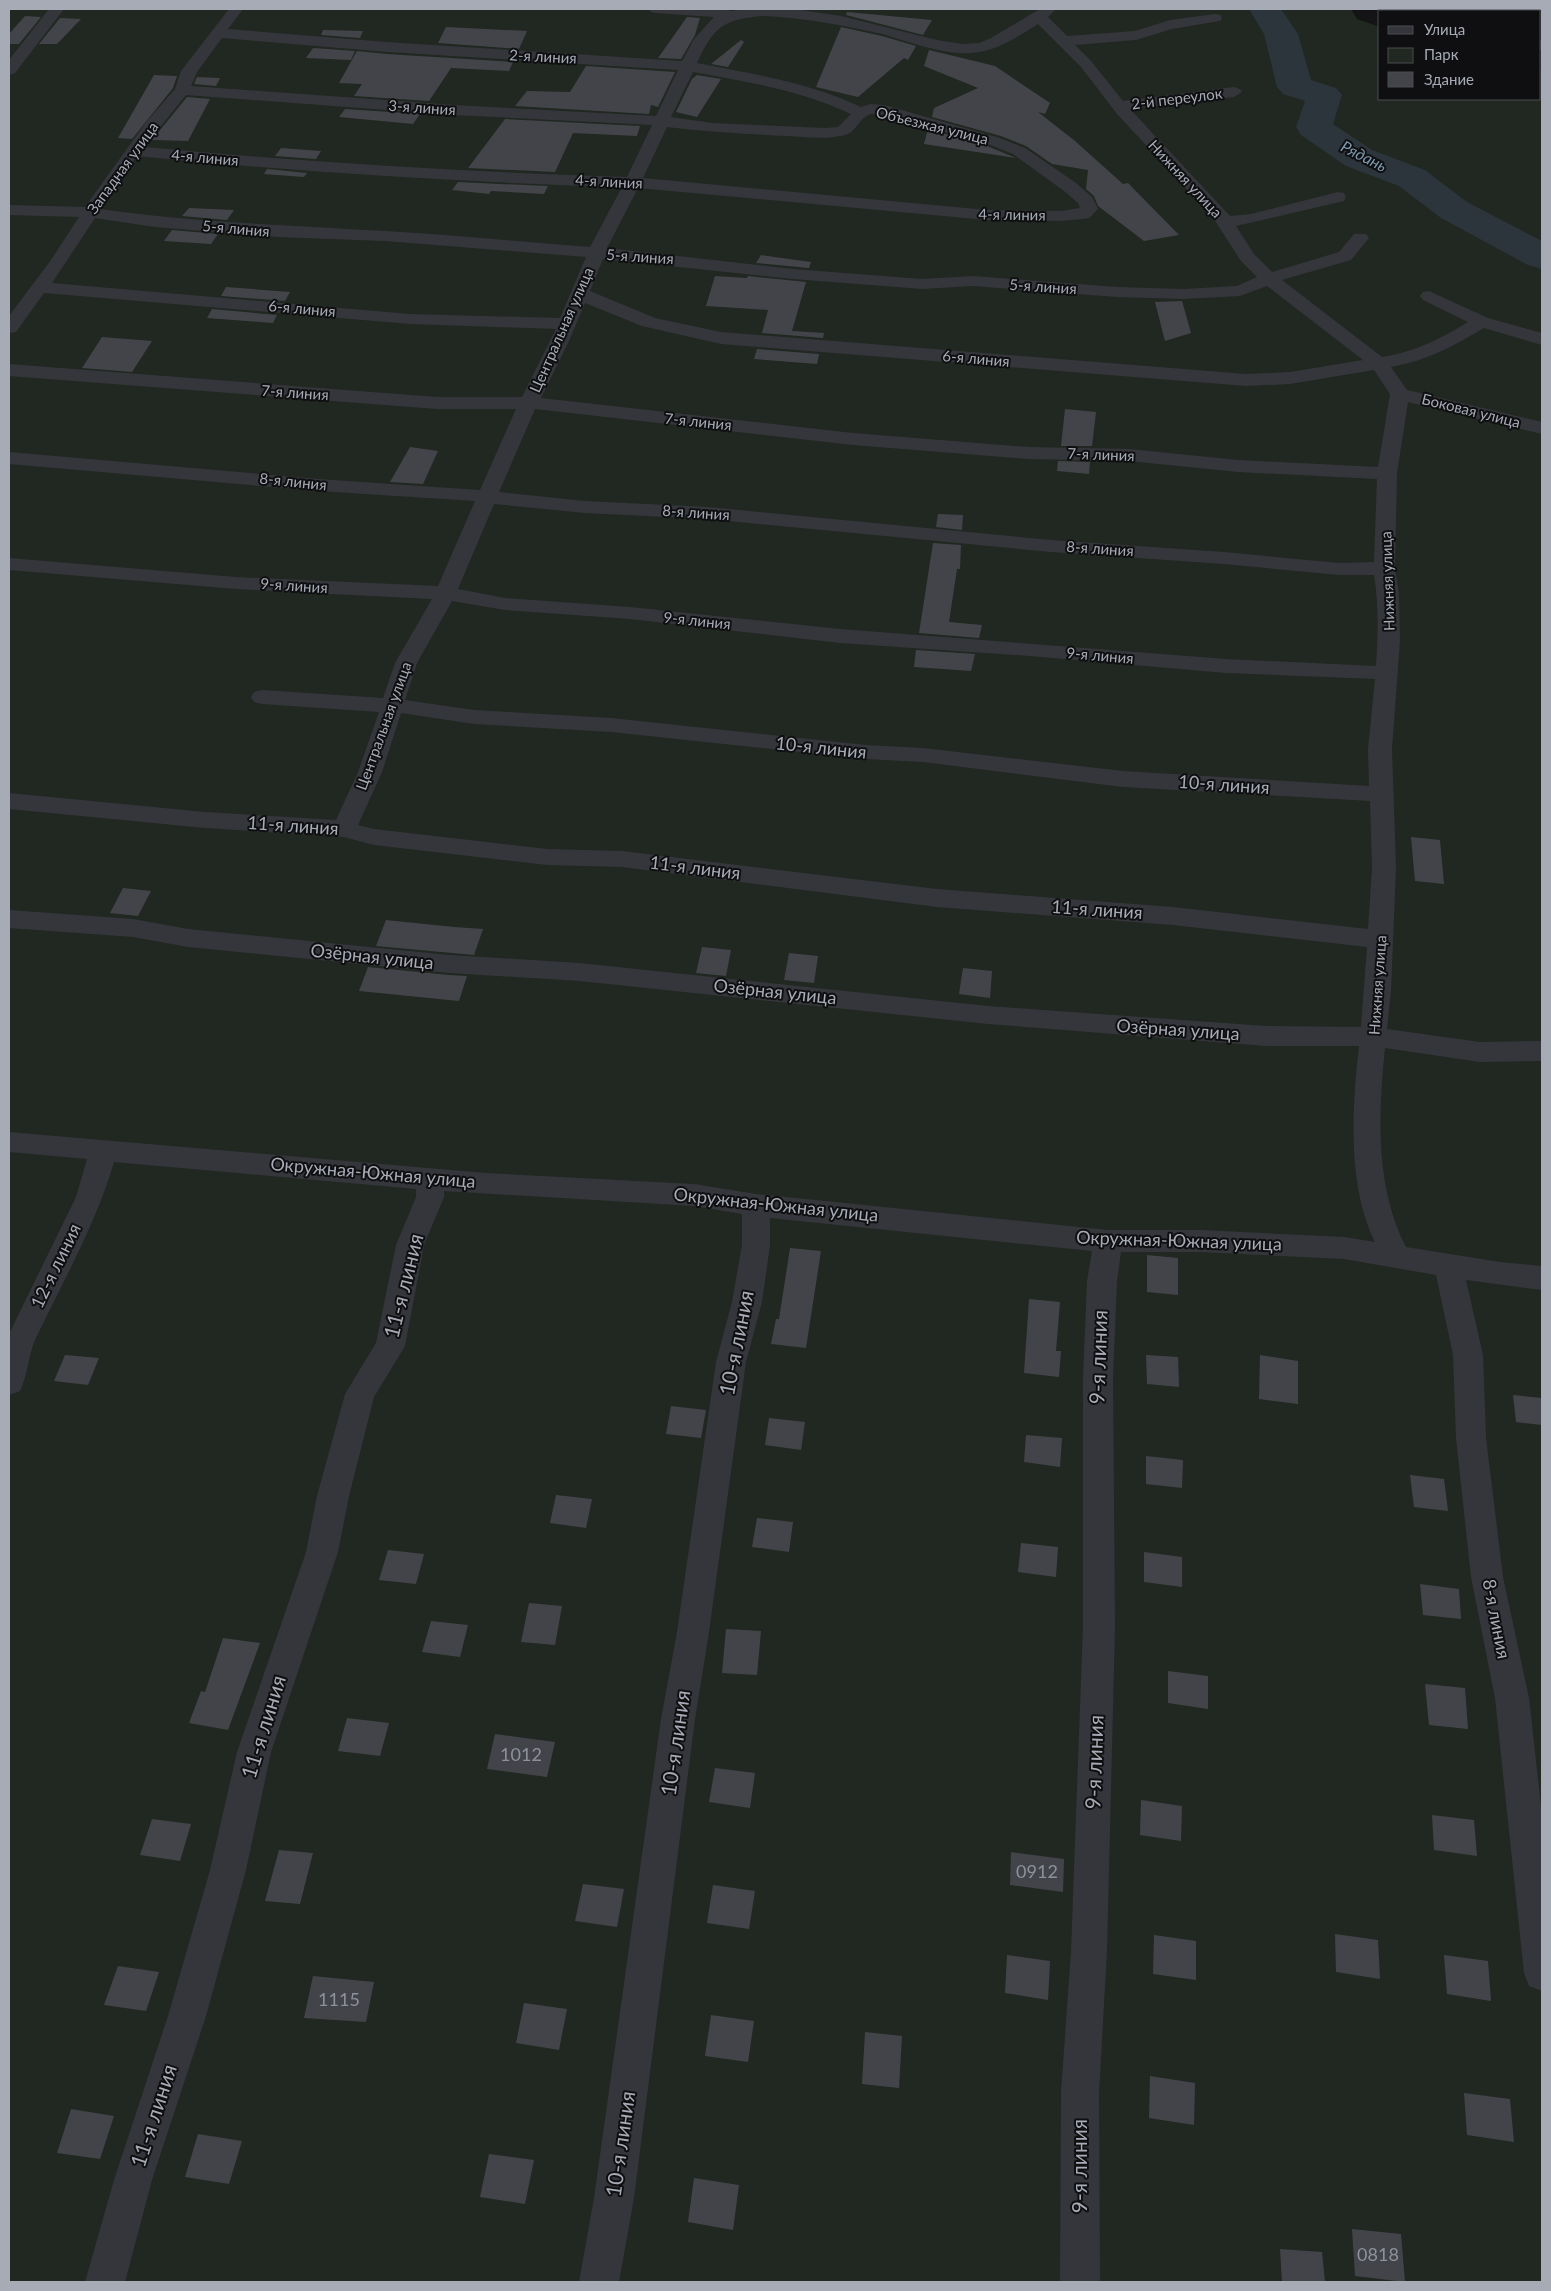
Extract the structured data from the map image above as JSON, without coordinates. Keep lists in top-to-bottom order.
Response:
{
  "streets": {
    "street": [
      "2-я линия",
      "2-й переулок",
      "3-я линия",
      "Объезжая улица",
      "4-я линия",
      "Западная улица",
      "Нижняя улица",
      "5-я линия",
      "6-я линия",
      "Центральная улица",
      "7-я линия",
      "Боковая улица",
      "8-я линия",
      "9-я линия",
      "10-я линия",
      "11-я линия",
      "Озёрная улица",
      "Окружная-Южная улица",
      "12-я линия"
    ]
  },
  "crossings": [
    ["2-я линия", "Объезжая улица"],
    ["2-я линия", "Западная улица"],
    ["2-я линия", "Центральная улица"],
    ["2-й переулок", "Нижняя улица"],
    ["3-я линия", "Объезжая улица"],
    ["3-я линия", "Западная улица"],
    ["3-я линия", "Центральная улица"],
    ["Объезжая улица", "4-я линия"],
    ["Объезжая улица", "Центральная улица"],
    ["4-я линия", "Западная улица"],
    ["4-я линия", "Центральная улица"],
    ["Западная улица", "5-я линия"],
    ["Западная улица", "6-я линия"],
    ["Нижняя улица", "5-я линия"],
    ["Нижняя улица", "6-я линия"],
    ["Нижняя улица", "Центральная улица"],
    ["Нижняя улица", "7-я линия"],
    ["Нижняя улица", "Боковая улица"],
    ["Нижняя улица", "8-я линия"],
    ["Нижняя улица", "9-я линия"],
    ["Нижняя улица", "10-я линия"],
    ["Нижняя улица", "11-я линия"],
    ["Нижняя улица", "Озёрная улица"],
    ["Нижняя улица", "Окружная-Южная улица"],
    ["5-я линия", "Центральная улица"],
    ["6-я линия", "Центральная улица"],
    ["Центральная улица", "7-я линия"],
    ["Центральная улица", "8-я линия"],
    ["Центральная улица", "9-я линия"],
    ["Центральная улица", "10-я линия"],
    ["Центральная улица", "11-я линия"],
    ["8-я линия", "Окружная-Южная улица"],
    ["9-я линия", "Окружная-Южная улица"],
    ["10-я линия", "Окружная-Южная улица"],
    ["11-я линия", "Окружная-Южная улица"],
    ["Окружная-Южная улица", "12-я линия"]
  ],
  "water": ["Рядань"],
  "house_numbers": [
    "1012",
    "0912",
    "1115",
    "0818"
  ],
  "legend": ["Улица", "Парк", "Здание"]
}
